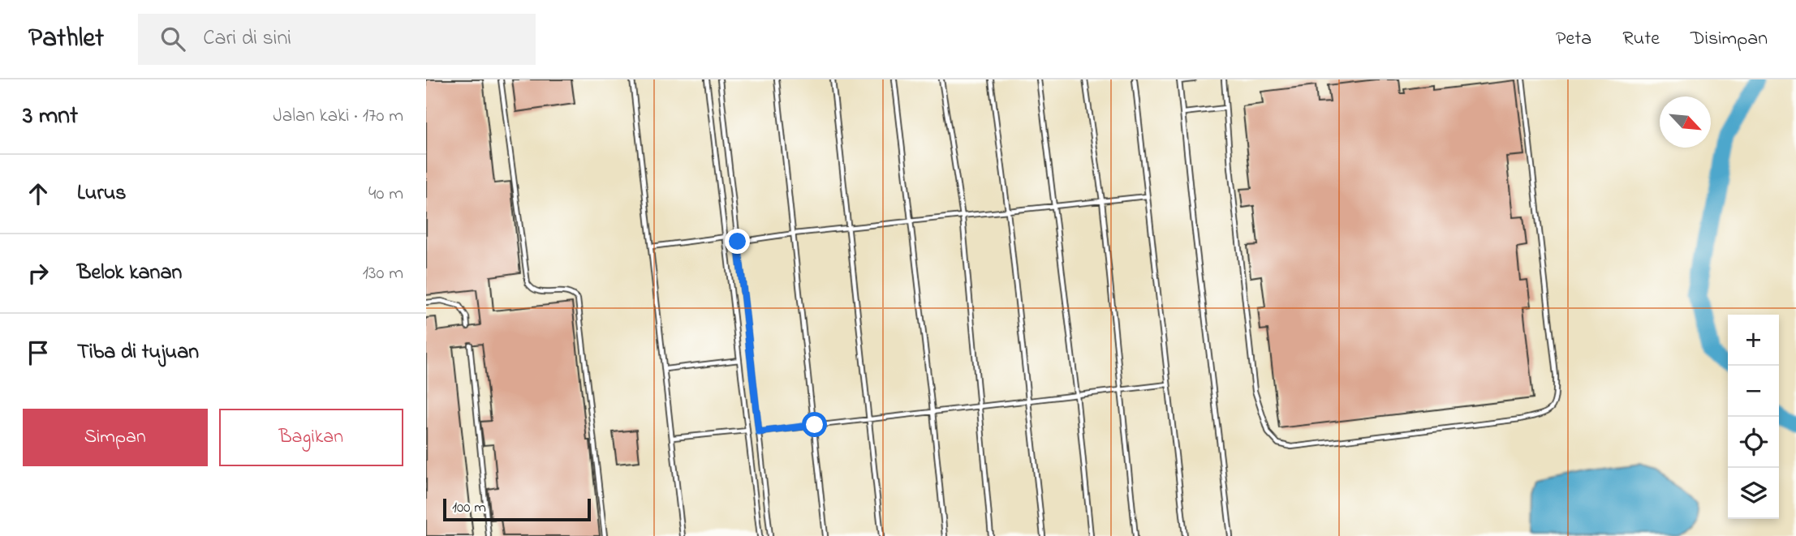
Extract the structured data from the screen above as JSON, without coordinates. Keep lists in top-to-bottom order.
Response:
{
  "scale_bar": "100 m",
  "north": "bottom right",
  "page": {
    "header": "Pathlet",
    "search": "Cari di sini",
    "nav": ["Peta", "Rute", "Disimpan"],
    "heading": ["3 mnt", "Jalan kaki · 170 m"],
    "list": [
      ["Lurus", "40 m"],
      ["Belok kanan", "130 m"],
      "Tiba di tujuan"
    ],
    "map_buttons": ["+", "−"],
    "buttons": ["Simpan", "Bagikan"],
    "scale": "100 m"
  }
}
